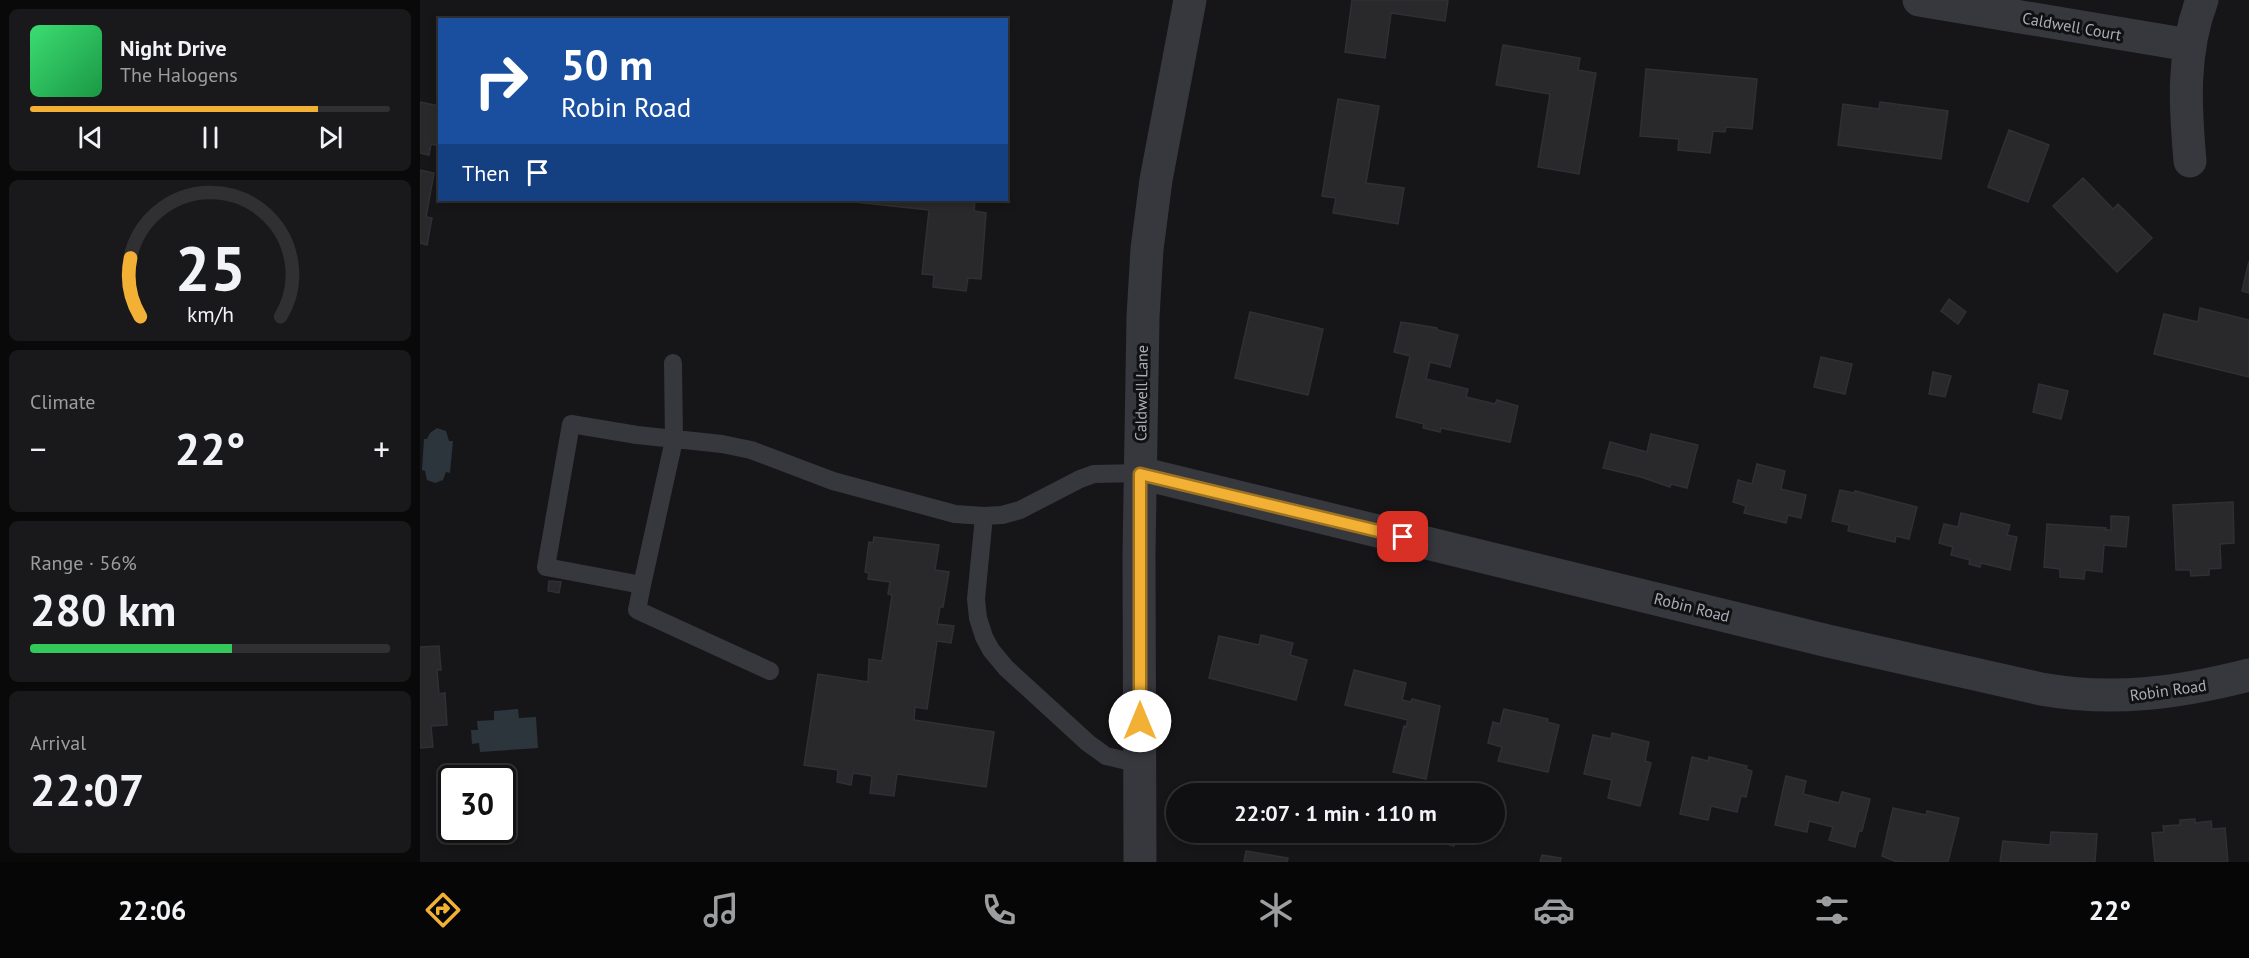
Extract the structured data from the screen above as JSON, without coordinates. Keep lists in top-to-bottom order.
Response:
{
  "streets": {
    "street": ["Caldwell Court", "Caldwell Lane", "Robin Road"]
  },
  "crossings": [
    ["Caldwell Lane", "Robin Road"]
  ],
  "page": {
    "turn": ["50 m", "Robin Road"],
    "song": ["Night Drive", "The Halogens"],
    "then": "Then",
    "tile": [
      "Climate",
      ["Range · 56%", "280 km"],
      ["Arrival", "22:07"]
    ],
    "heat": ["−", "22°", "+"],
    "limit": "30",
    "trip": "22:07 · 1 min · 110 m",
    "tabs": ["22:06", "22°"],
    "gauge": ["25", "km/h"]
  }
}
